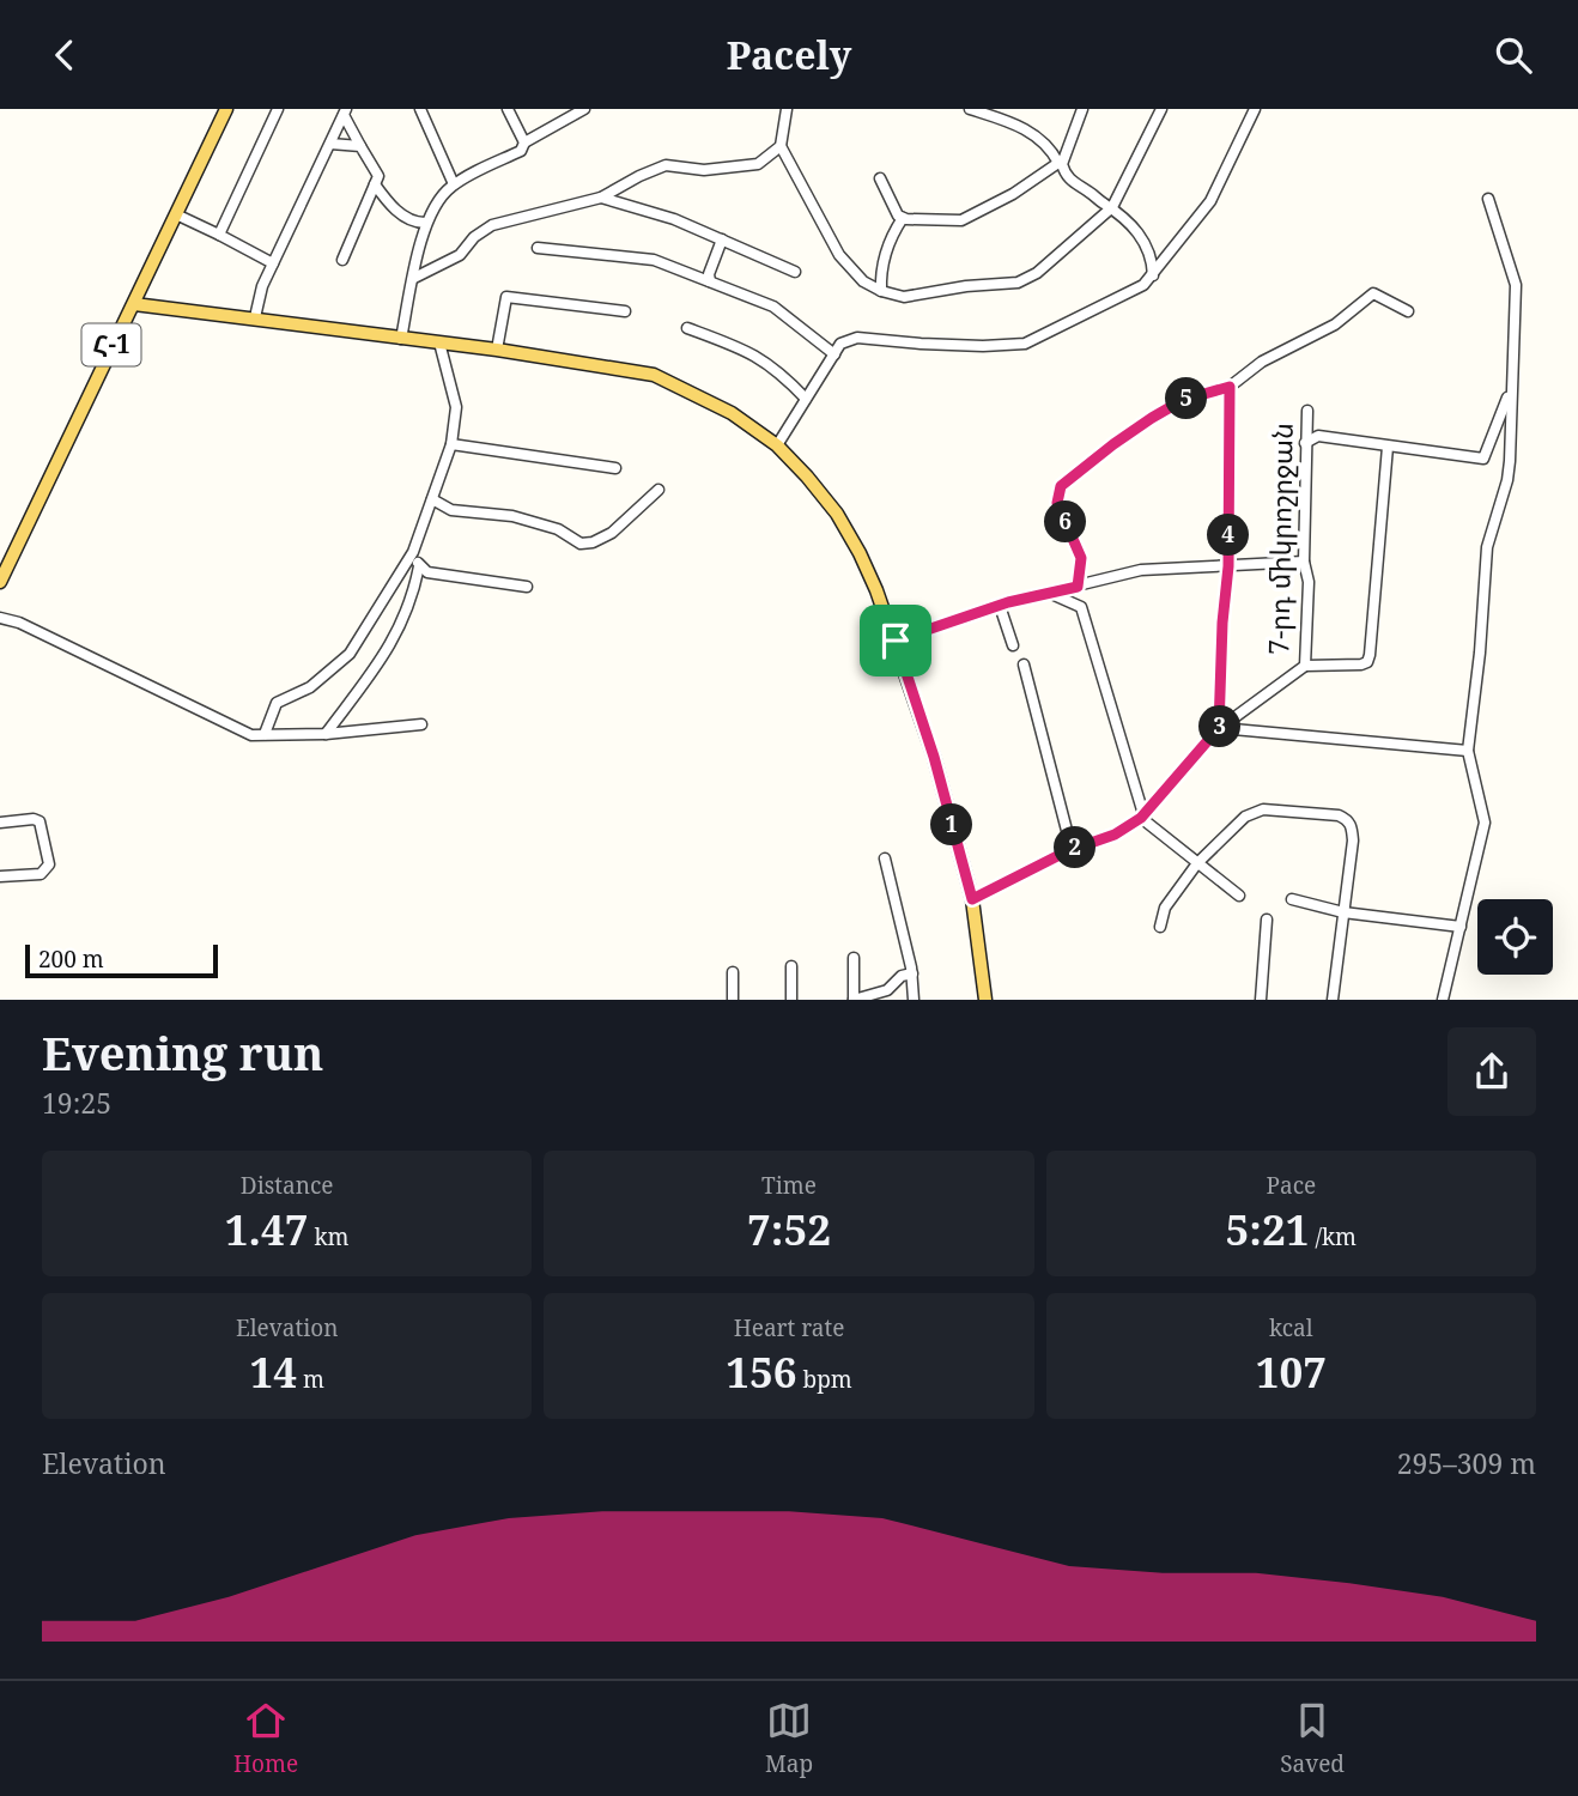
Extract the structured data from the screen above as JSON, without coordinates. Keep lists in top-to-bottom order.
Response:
{
  "streets": {
    "main road": ["Հ-1"],
    "street": ["7-րդ միկրոշրջան"]
  },
  "scale_bar": "200 m",
  "page": {
    "header": "Pacely",
    "pins": [
      "5",
      "6",
      "4",
      "3",
      "1",
      "2"
    ],
    "scale": "200 m",
    "heading": ["Evening run", "19:25"],
    "stats": [
      ["Distance", "1.47 km"],
      ["Time", "7:52"],
      ["Pace", "5:21 /km"],
      ["Elevation", "14 m"],
      ["Heart rate", "156 bpm"],
      ["kcal", "107"]
    ],
    "chart": ["Elevation", "295–309 m"],
    "tabs": ["Home", "Map", "Saved"]
  }
}
